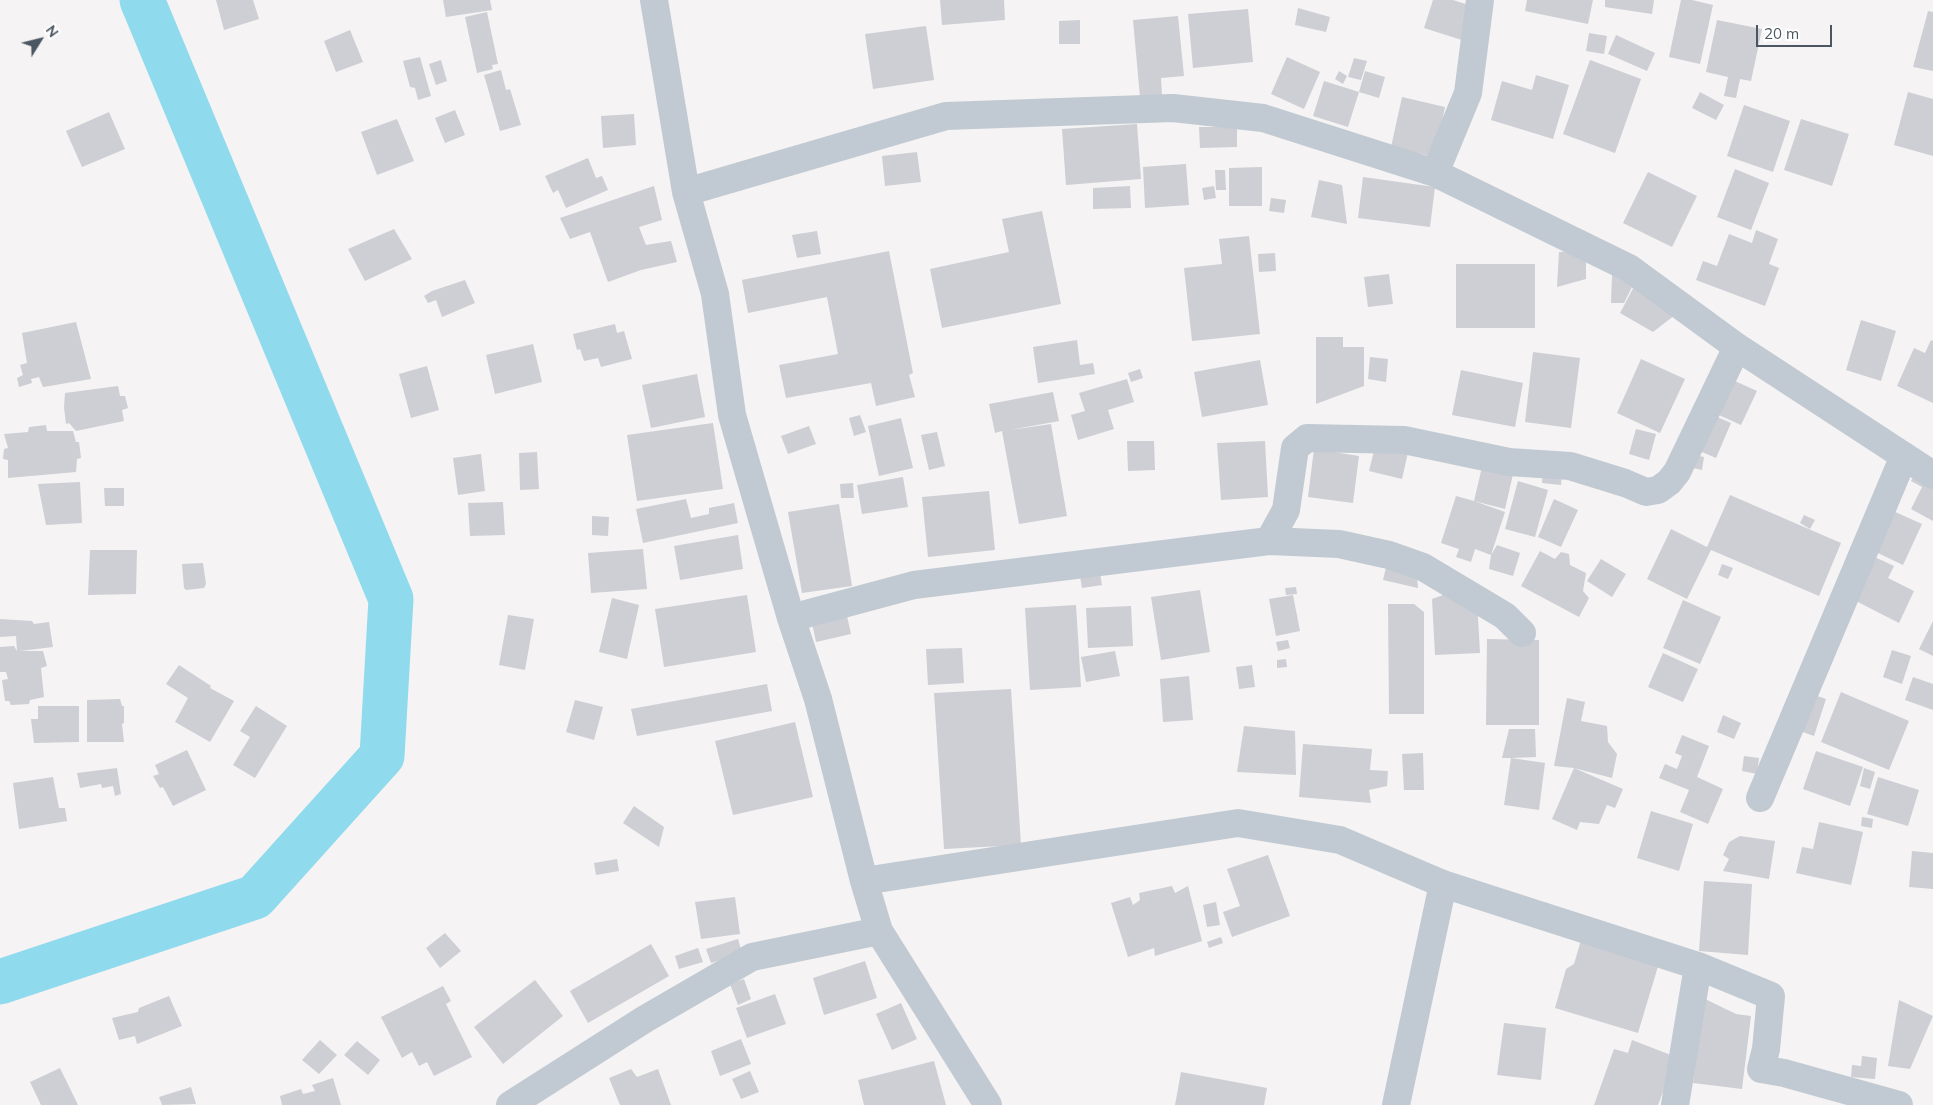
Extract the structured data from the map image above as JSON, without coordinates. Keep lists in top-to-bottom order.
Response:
{
  "scale_bar": "20 m",
  "north": "top right"
}
